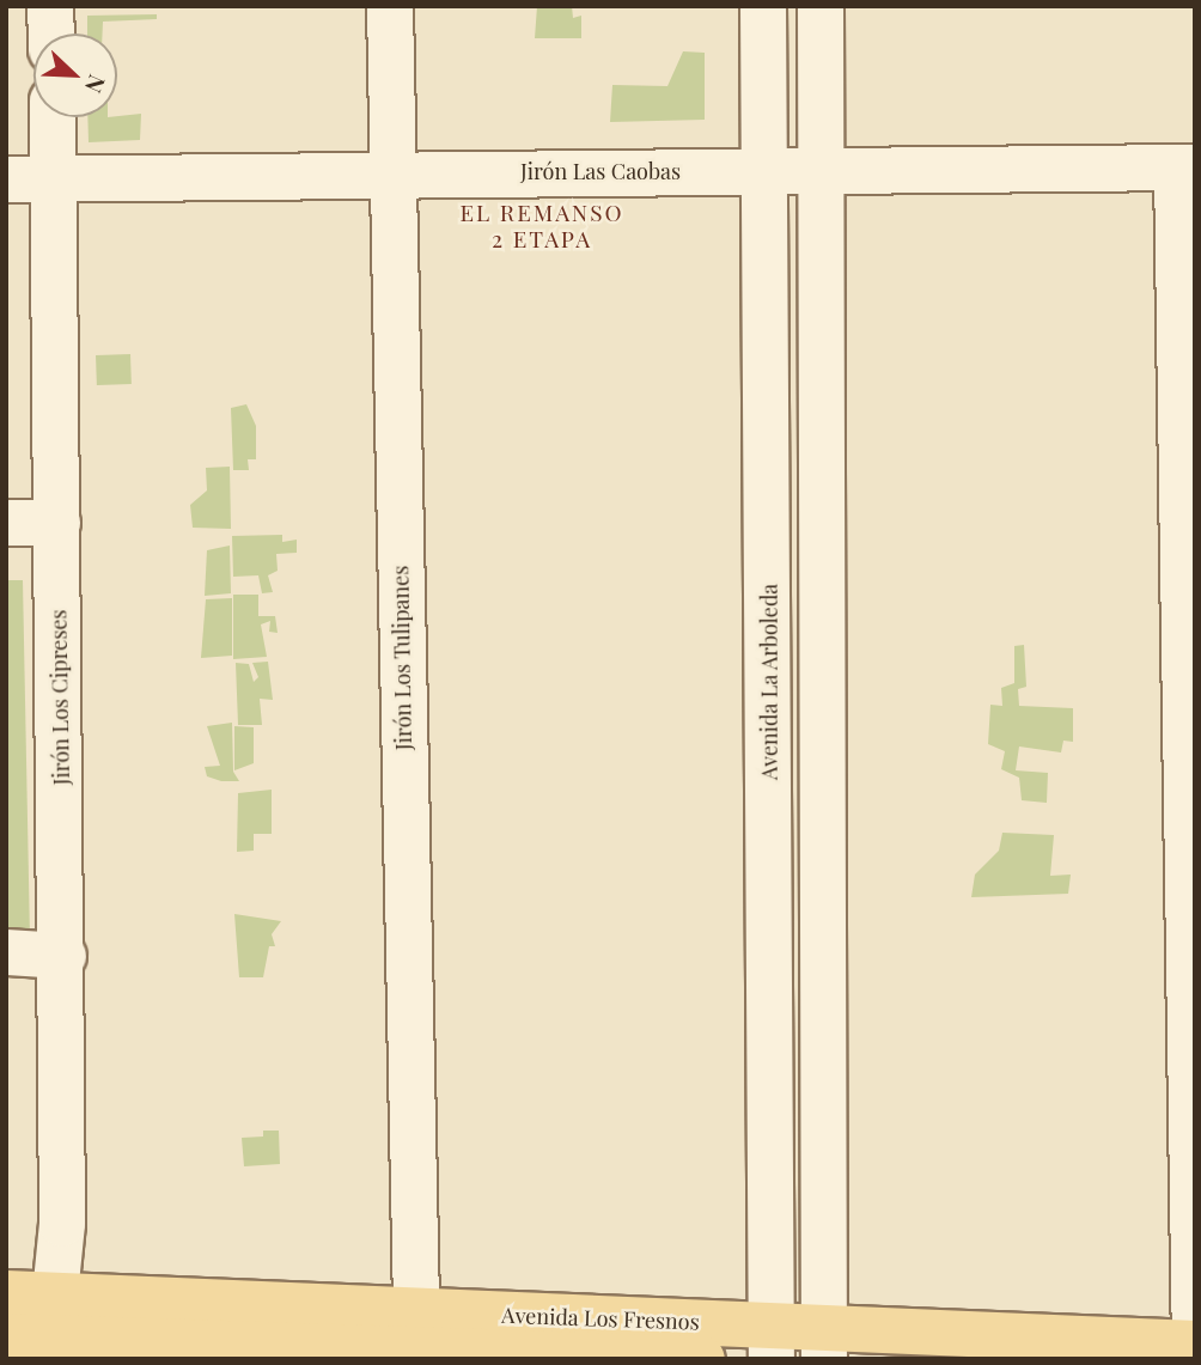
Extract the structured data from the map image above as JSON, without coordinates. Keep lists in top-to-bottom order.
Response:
{
  "streets": {
    "main road": ["Avenida Los Fresnos"],
    "street": [
      "Jirón Las Caobas",
      "Jirón Los Tulipanes",
      "Avenida La Arboleda",
      "Jirón Los Cipreses"
    ]
  },
  "crossings": [
    ["Jirón Las Caobas", "Jirón Los Tulipanes"],
    ["Jirón Las Caobas", "Avenida La Arboleda"],
    ["Jirón Las Caobas", "Jirón Los Cipreses"],
    ["Jirón Los Tulipanes", "Avenida Los Fresnos"],
    ["Avenida La Arboleda", "Avenida Los Fresnos"],
    ["Jirón Los Cipreses", "Avenida Los Fresnos"]
  ],
  "districts": ["EL REMANSO 2 ETAPA"],
  "north": "bottom right"
}
